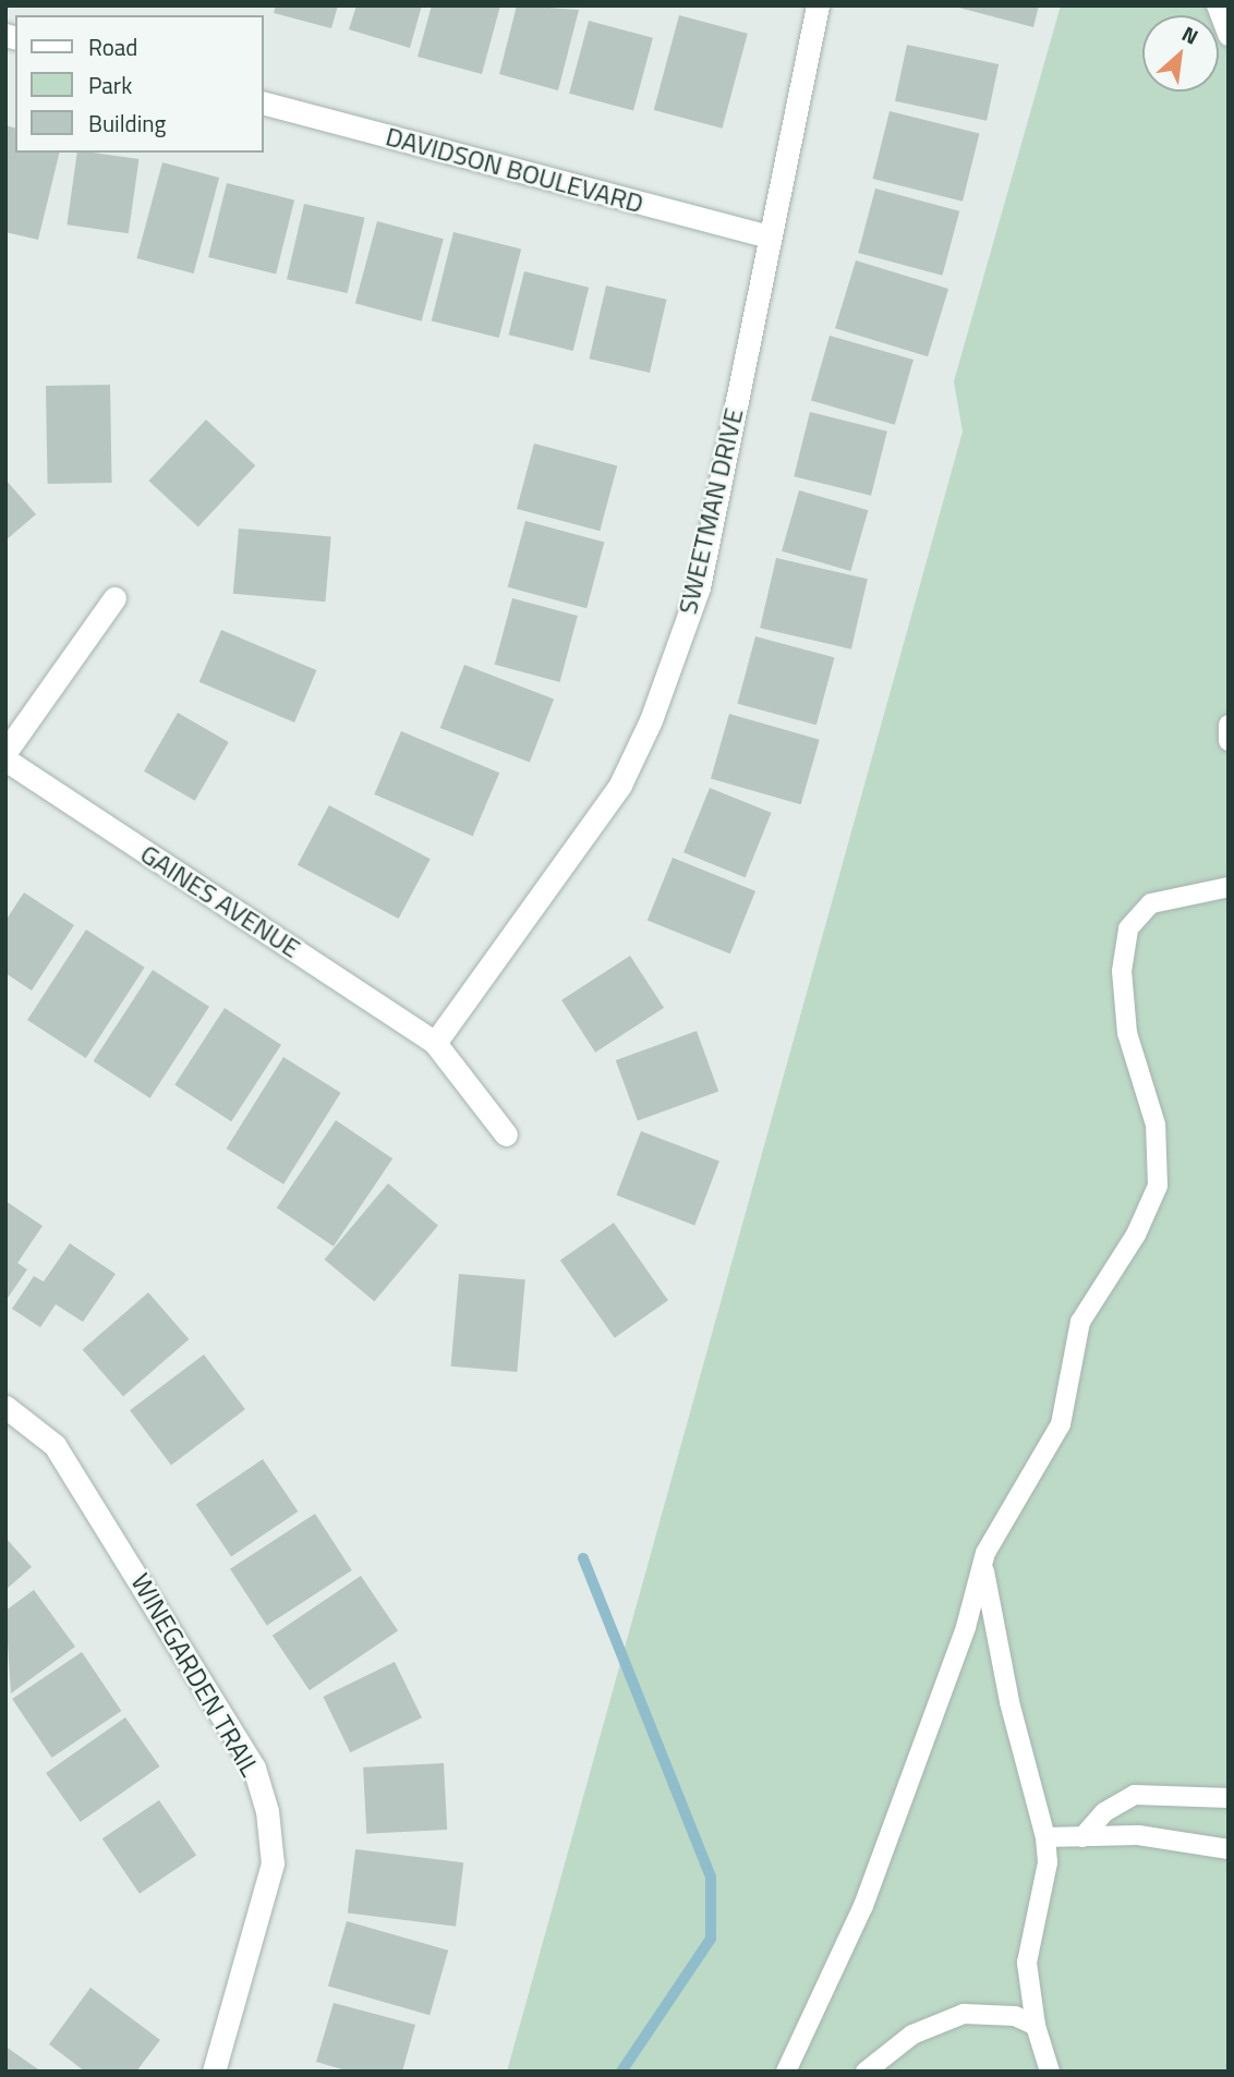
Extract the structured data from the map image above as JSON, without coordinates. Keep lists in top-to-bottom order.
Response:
{
  "streets": {
    "street": [
      "DAVIDSON BOULEVARD",
      "SWEETMAN DRIVE",
      "GAINES AVENUE",
      "WINEGARDEN TRAIL"
    ]
  },
  "crossings": [
    ["DAVIDSON BOULEVARD", "SWEETMAN DRIVE"],
    ["SWEETMAN DRIVE", "GAINES AVENUE"]
  ],
  "legend": ["Road", "Park", "Building"],
  "north": "top right"
}
